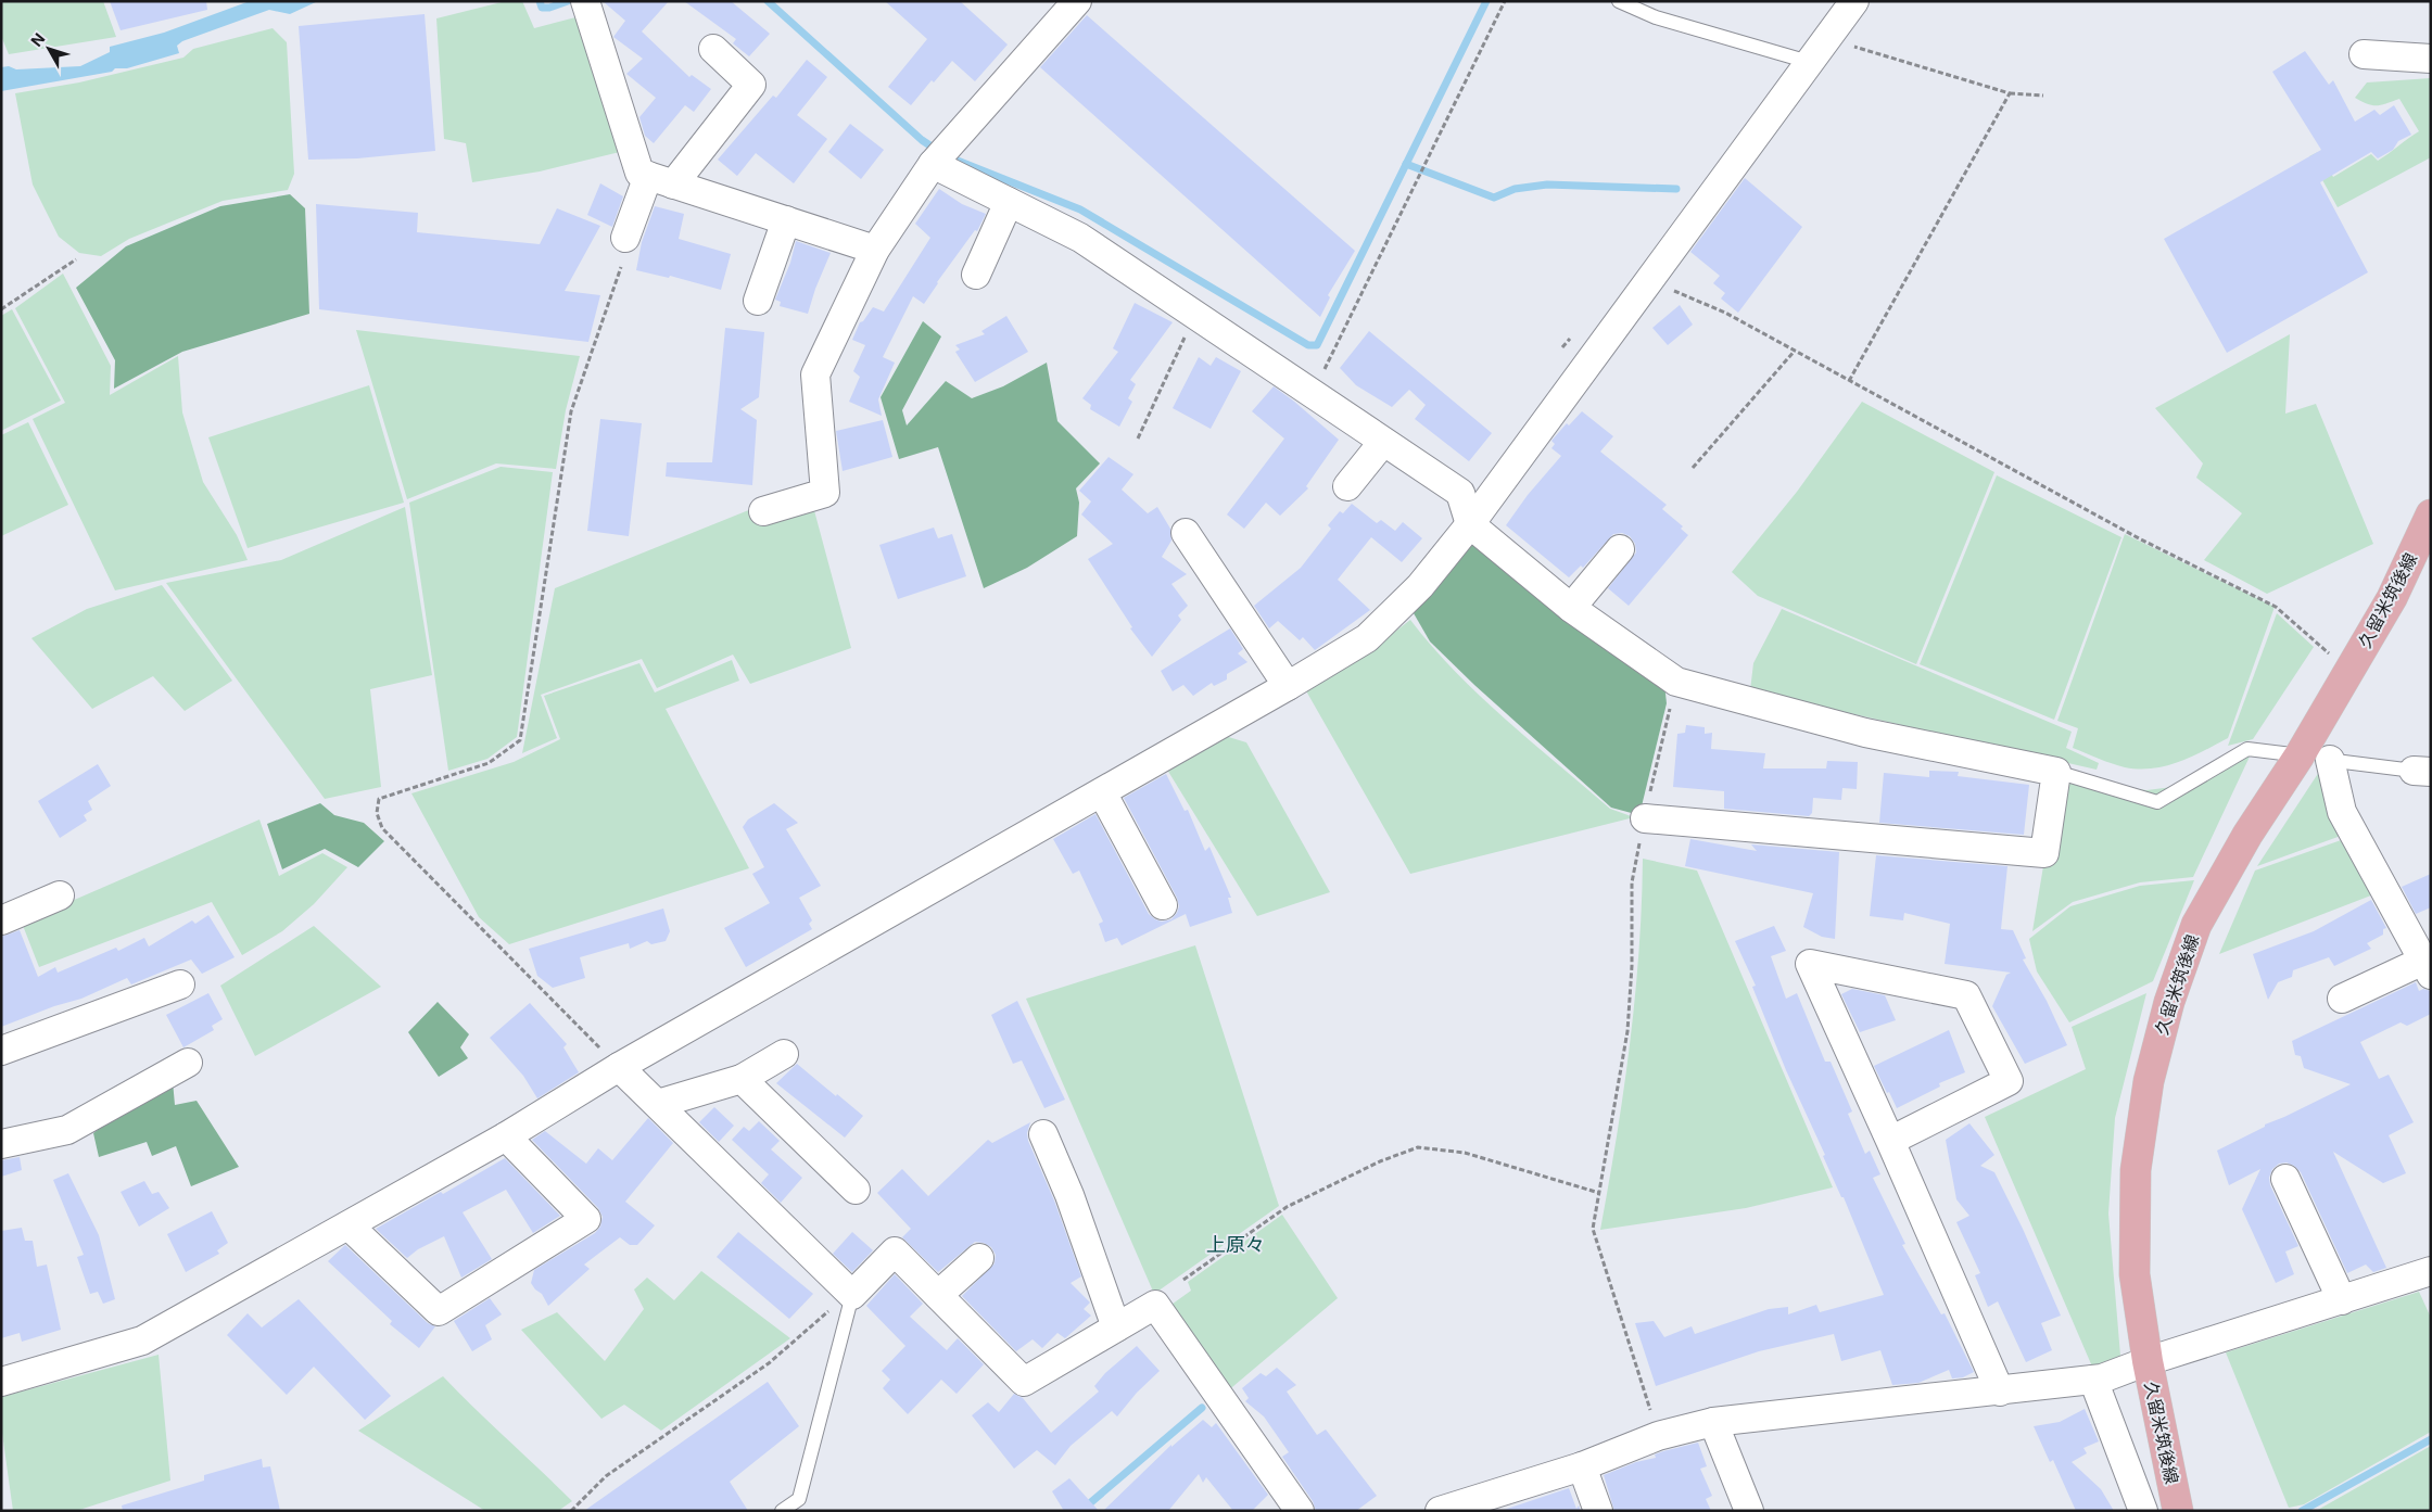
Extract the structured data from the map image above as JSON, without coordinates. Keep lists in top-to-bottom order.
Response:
{
  "streets": {
    "main road": ["久留米筑後線"]
  },
  "districts": ["上原々"],
  "north": "top left"
}
